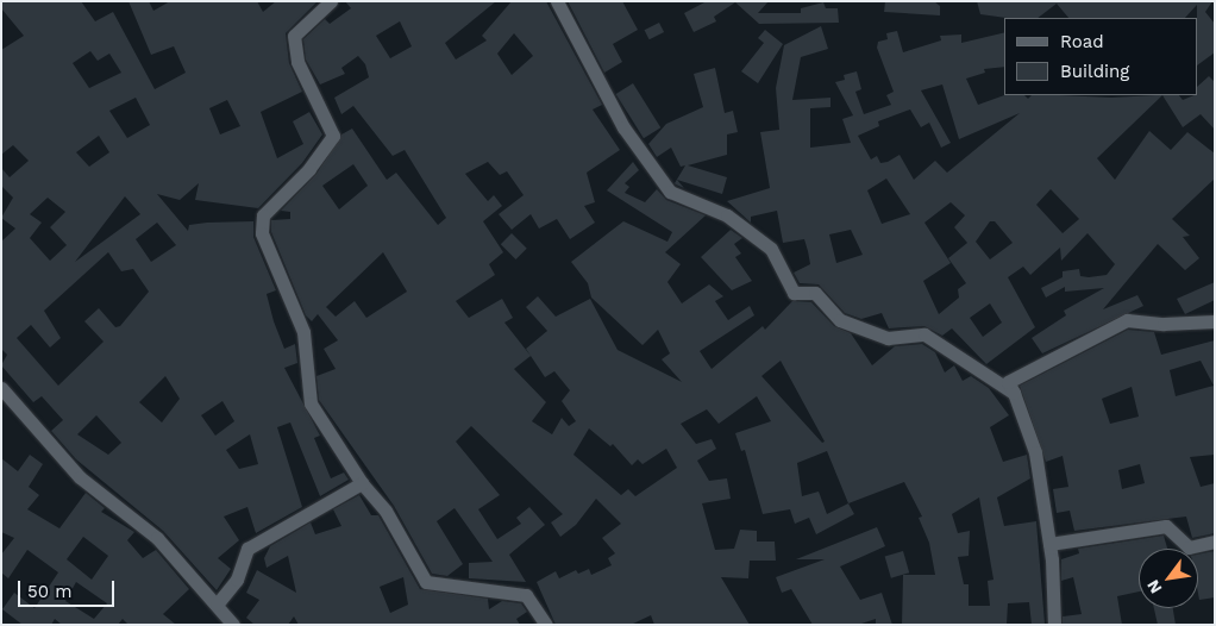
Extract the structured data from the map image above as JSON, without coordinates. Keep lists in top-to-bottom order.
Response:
{
  "legend": ["Road", "Building"],
  "scale_bar": "50 m",
  "north": "bottom left"
}
